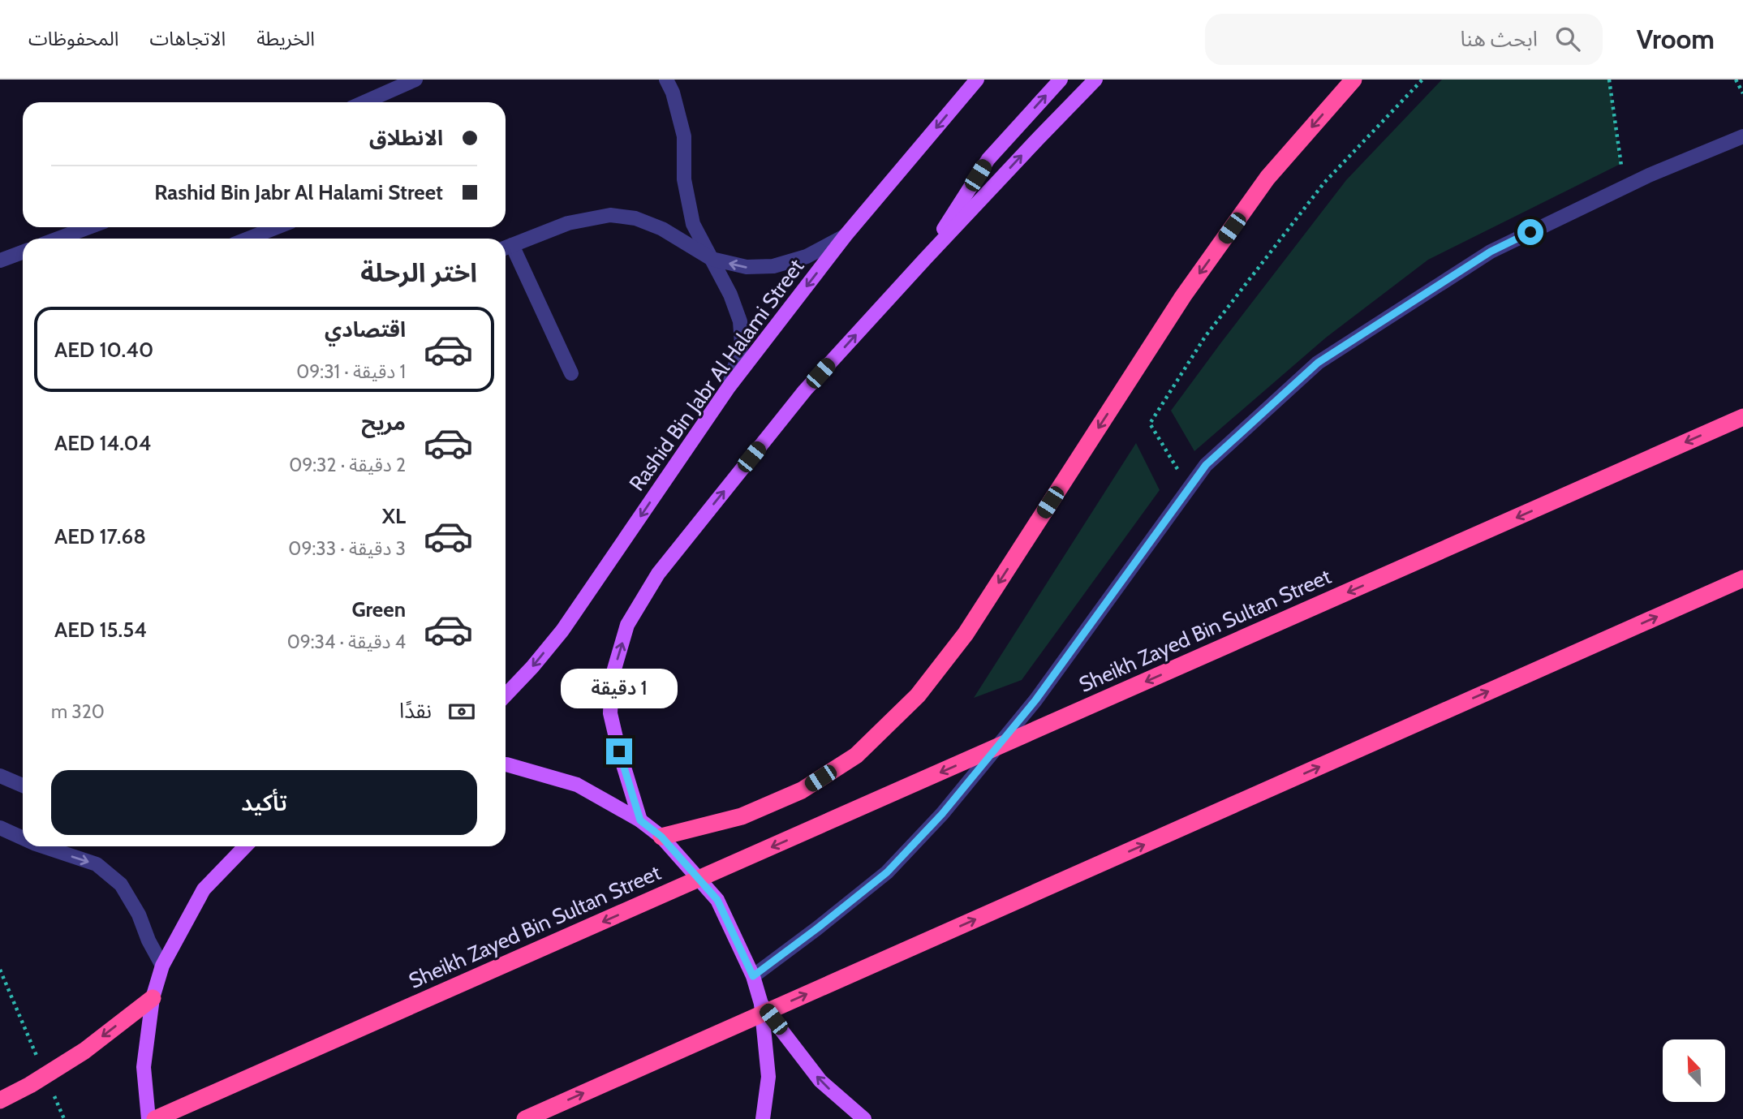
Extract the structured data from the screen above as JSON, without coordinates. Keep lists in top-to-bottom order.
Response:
{
  "streets": {
    "highway": ["Sheikh Zayed Bin Sultan Street"],
    "main road": ["Rashid Bin Jabr Al Halami Street"]
  },
  "north": "top left",
  "page": {
    "header": "Vroom",
    "search": "ابحث هنا",
    "nav": ["الخريطة", "الاتجاهات", "المحفوظات"],
    "banner": ["الانطلاق", "Rashid Bin Jabr Al Halami Street"],
    "heading": "اختر الرحلة",
    "list": [
      {
        "name": "اقتصادي",
        "note": "1 دقيقة · 09:31",
        "value": "AED 10.40"
      },
      {
        "name": "مريح",
        "note": "2 دقيقة · 09:32",
        "value": "AED 14.04"
      },
      {
        "name": "XL",
        "note": "3 دقيقة · 09:33",
        "value": "AED 17.68"
      },
      {
        "name": "Green",
        "note": "4 دقيقة · 09:34",
        "value": "AED 15.54"
      }
    ],
    "bubble": "1 دقيقة",
    "pay": ["نقدًا", "320 m"],
    "buttons": "تأكيد"
  }
}
